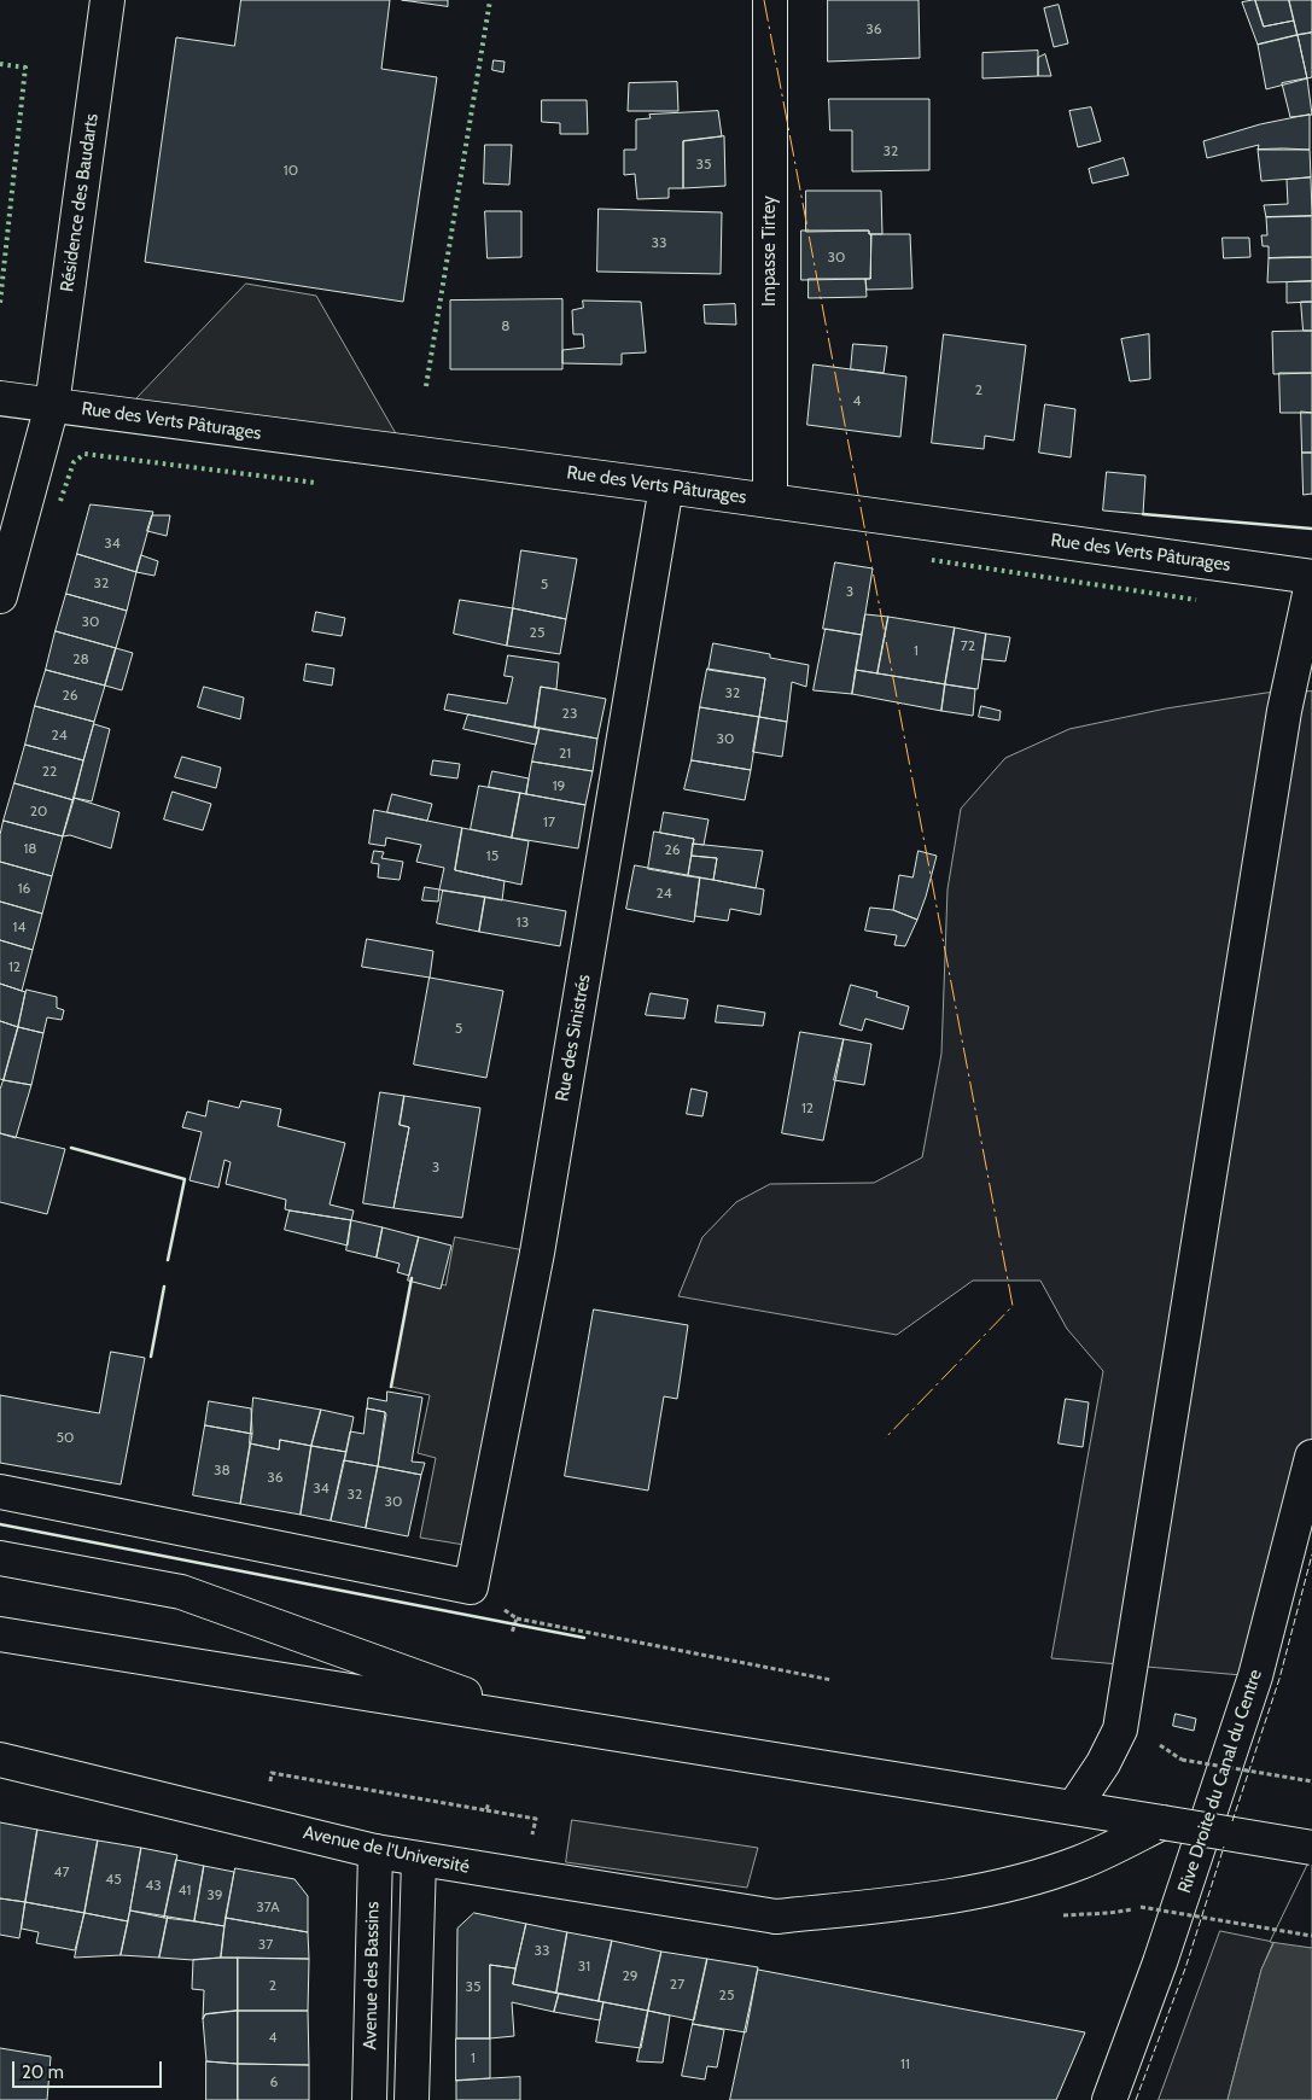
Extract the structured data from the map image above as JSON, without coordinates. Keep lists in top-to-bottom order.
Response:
{
  "streets": {
    "main road": [
      "Résidence des Baudarts",
      "Impasse Tirtey",
      "Rue des Verts Pâturages",
      "Rue des Sinistrés",
      "Rive Droite du Canal du Centre",
      "Avenue de l'Université",
      "Avenue des Bassins"
    ]
  },
  "crossings": [
    ["Résidence des Baudarts", "Rue des Verts Pâturages"],
    ["Impasse Tirtey", "Rue des Verts Pâturages"],
    ["Rue des Verts Pâturages", "Rue des Sinistrés"],
    ["Avenue de l'Université", "Avenue des Bassins"]
  ],
  "house_numbers": [
    "36",
    "32",
    "35",
    "10",
    "33",
    "30",
    "8",
    "2",
    "4",
    "34",
    "32",
    "5",
    "3",
    "30",
    "25",
    "72",
    "1",
    "28",
    "32",
    "26",
    "23",
    "24",
    "30",
    "21",
    "22",
    "19",
    "20",
    "17",
    "18",
    "26",
    "15",
    "16",
    "24",
    "13",
    "14",
    "12",
    "5",
    "12",
    "3",
    "50",
    "38",
    "36",
    "34",
    "32",
    "30",
    "47",
    "45",
    "43",
    "41",
    "39",
    "37A",
    "37",
    "33",
    "31",
    "29",
    "27",
    "2",
    "35",
    "25",
    "4",
    "1",
    "11",
    "6"
  ],
  "scale_bar": "20 m"
}
